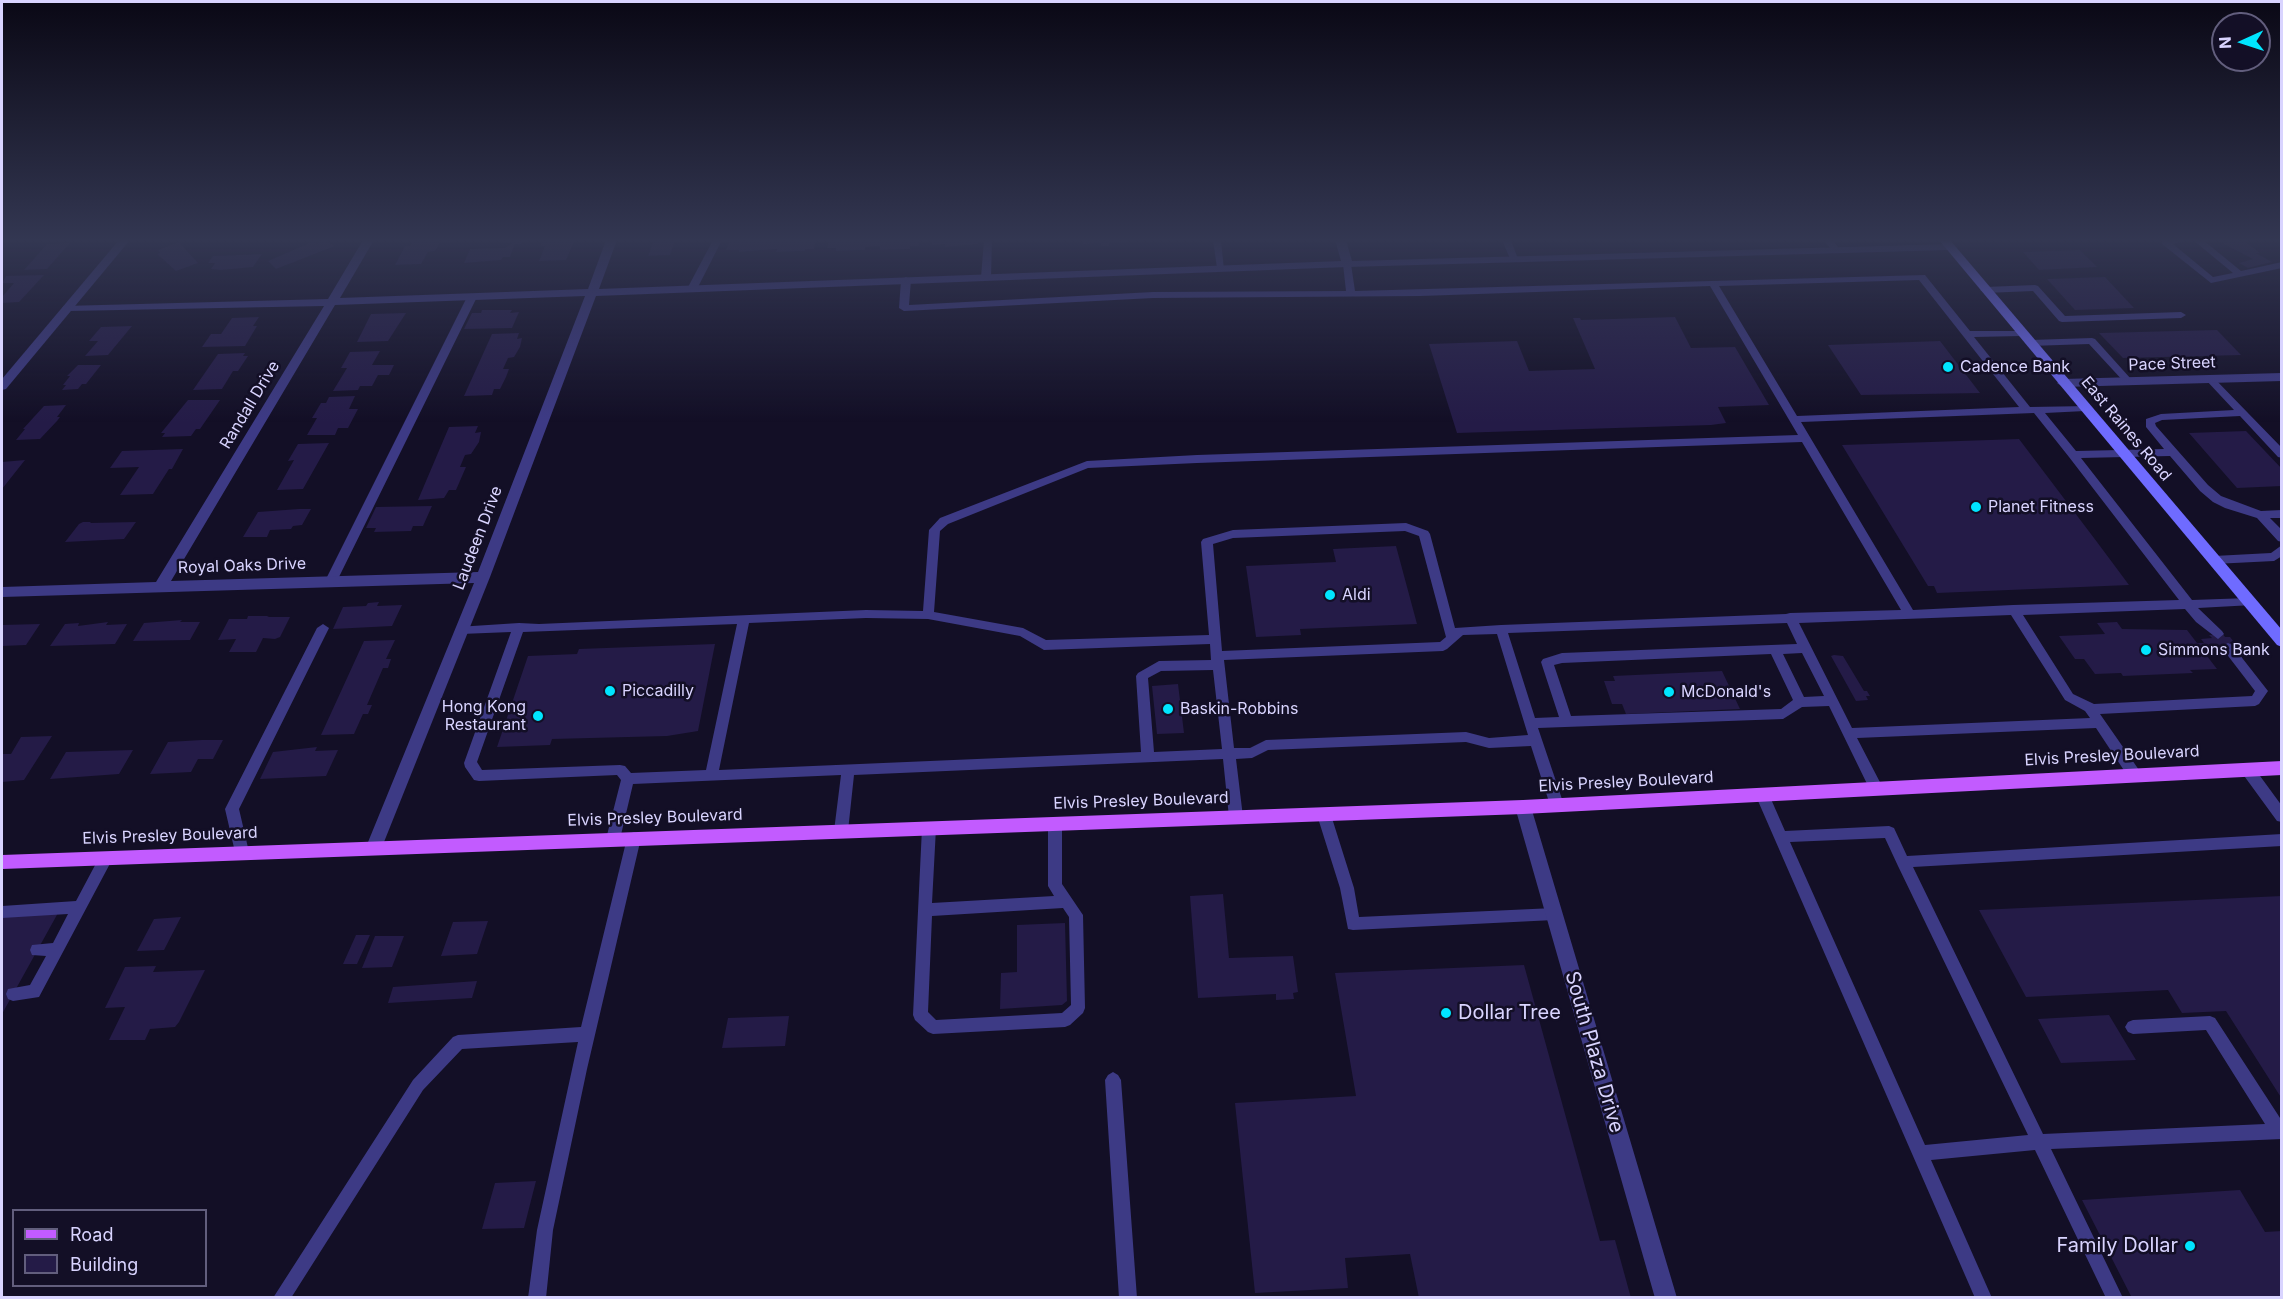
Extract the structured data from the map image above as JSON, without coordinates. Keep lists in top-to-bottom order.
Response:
{
  "streets": {
    "main road": ["East Raines Road", "Elvis Presley Boulevard"],
    "street": [
      "Pace Street",
      "Randall Drive",
      "Laudeen Drive",
      "Royal Oaks Drive",
      "South Plaza Drive"
    ]
  },
  "crossings": [
    ["Pace Street", "East Raines Road"],
    ["Randall Drive", "Royal Oaks Drive"],
    ["Laudeen Drive", "Royal Oaks Drive"],
    ["Laudeen Drive", "Elvis Presley Boulevard"],
    ["Elvis Presley Boulevard", "South Plaza Drive"]
  ],
  "places": [
    "Cadence Bank",
    "Planet Fitness",
    "Aldi",
    "Simmons Bank",
    "Piccadilly",
    "McDonald's",
    "Baskin-Robbins",
    "Hong Kong Restaurant",
    "Dollar Tree",
    "Family Dollar"
  ],
  "legend": ["Road", "Building"],
  "north": "left"
}
